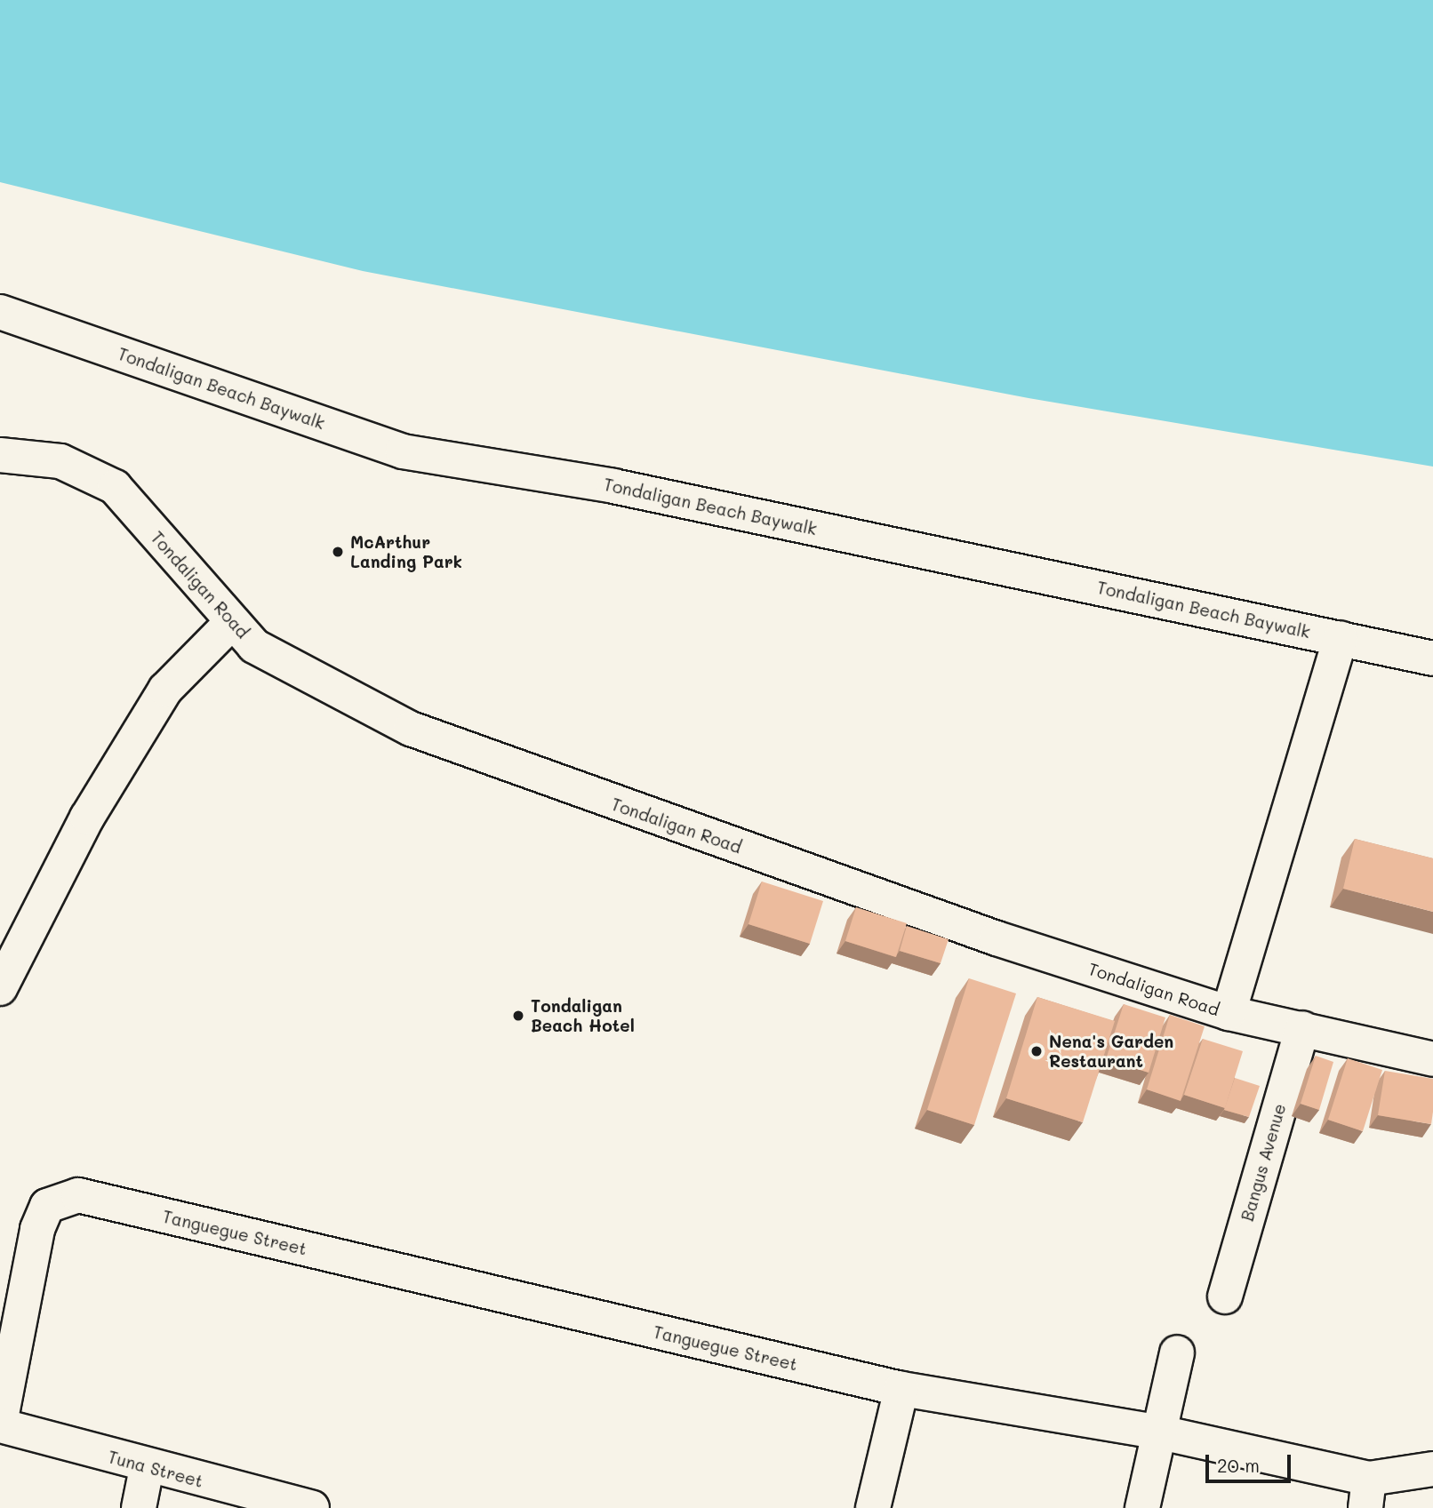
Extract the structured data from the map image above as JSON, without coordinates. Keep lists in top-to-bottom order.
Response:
{
  "streets": {
    "street": [
      "Tondaligan Beach Baywalk",
      "Tondaligan Road",
      "Bangus Avenue",
      "Tanguegue Street",
      "Tuna Street"
    ]
  },
  "crossings": [
    ["Tondaligan Road", "Bangus Avenue"],
    ["Tanguegue Street", "Tuna Street"]
  ],
  "places": ["McArthur Landing Park", "Tondaligan Beach Hotel", "Nena's Garden Restaurant"],
  "scale_bar": "20 m"
}
